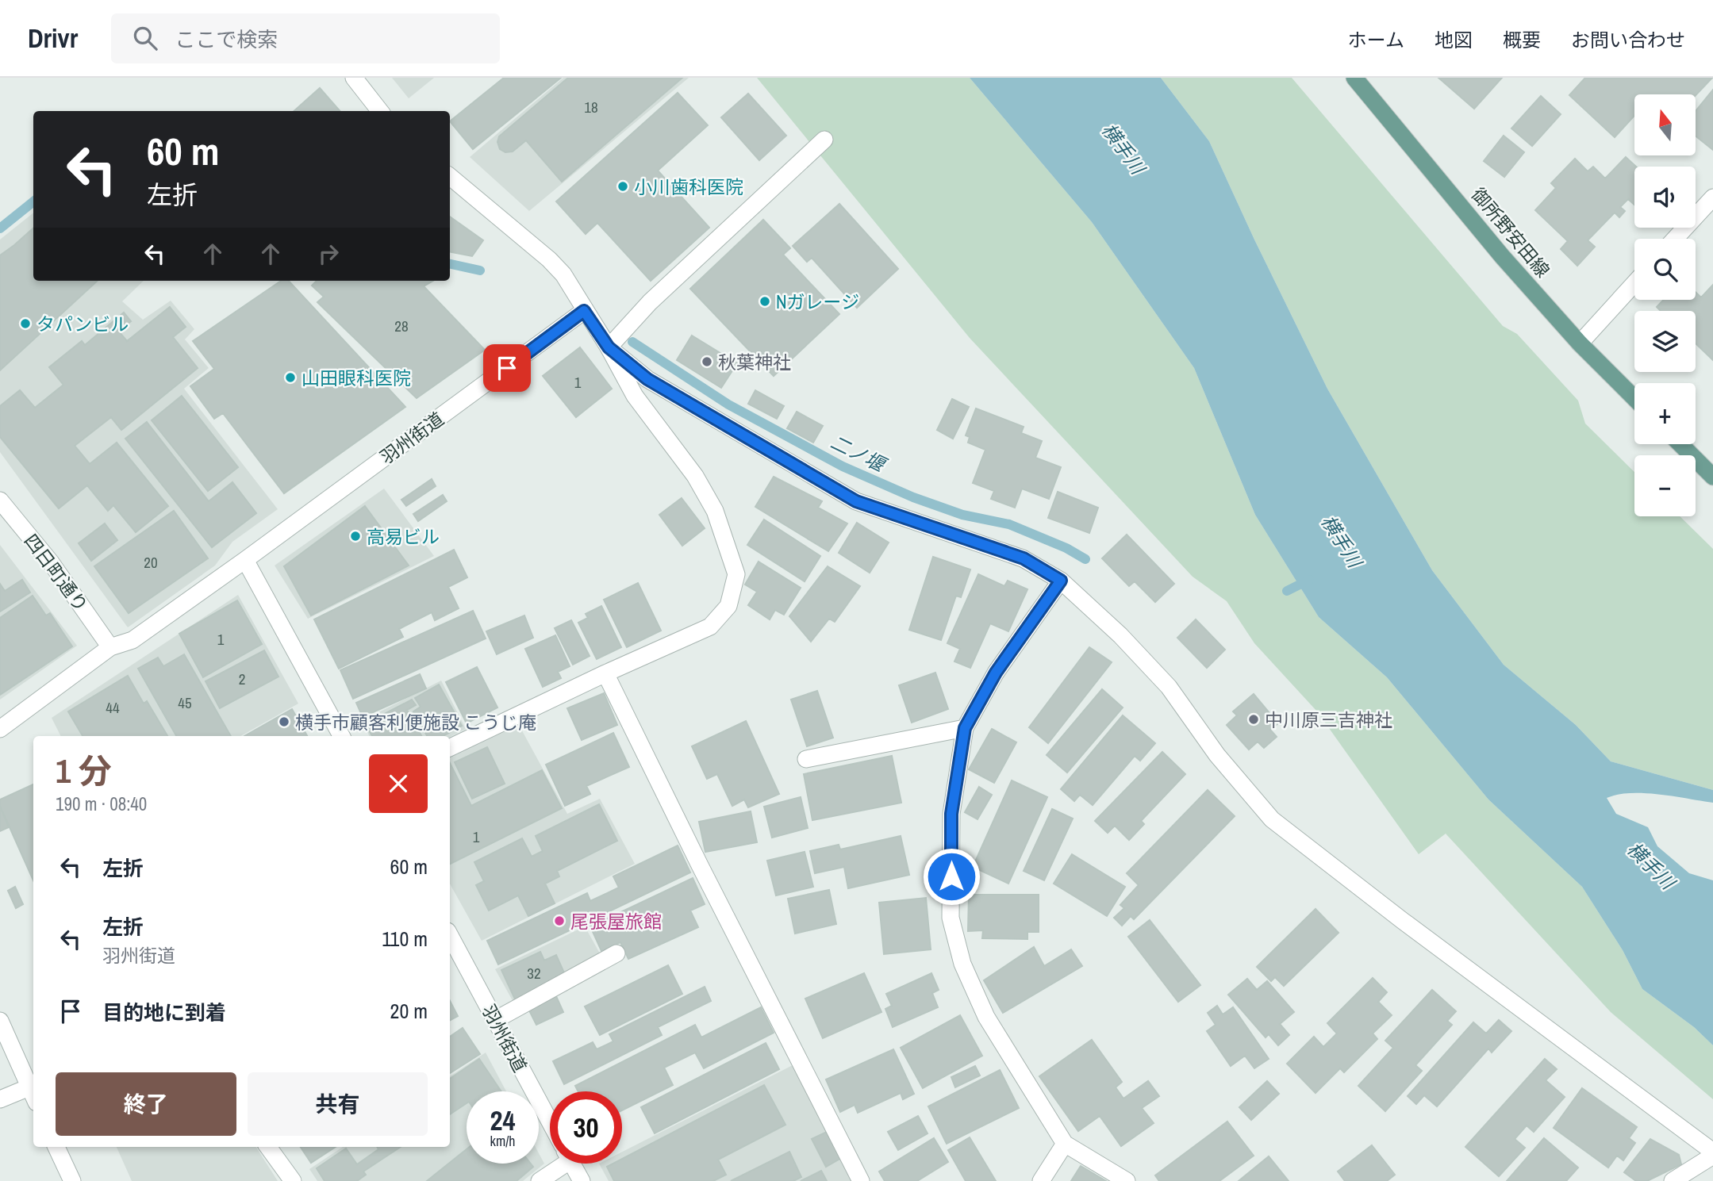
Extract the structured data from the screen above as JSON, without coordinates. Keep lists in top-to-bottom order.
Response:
{
  "streets": {
    "main road": ["御所野安田線"],
    "street": ["羽州街道", "四日町通り"]
  },
  "crossings": [
    ["羽州街道", "四日町通り"]
  ],
  "water": ["横手川", "二ノ堰"],
  "places": [
    "小川歯科医院",
    "Nガレージ",
    "タパンビル",
    "秋葉神社",
    "山田眼科医院",
    "高易ビル",
    "中川原三吉神社",
    "横手市顧客利便施設 こうじ庵",
    "尾張屋旅館"
  ],
  "house_numbers": [
    "18",
    "28",
    "1",
    "20",
    "1",
    "2",
    "45",
    "44",
    "1",
    "32"
  ],
  "north": "top",
  "page": {
    "header": "Drivr",
    "search": "ここで検索",
    "nav": [
      "ホーム",
      "地図",
      "概要",
      "お問い合わせ"
    ],
    "map_buttons": ["+", "−"],
    "turn": ["60 m", "左折"],
    "heading": ["1 分", "190 m · 08:40"],
    "list": [
      {
        "name": "左折",
        "value": "60 m"
      },
      {
        "name": "左折",
        "note": "羽州街道",
        "value": "110 m"
      },
      {
        "name": "目的地に到着",
        "value": "20 m"
      }
    ],
    "buttons": ["終了", "共有"],
    "speed": "24 km/h",
    "limit": "30"
  }
}
